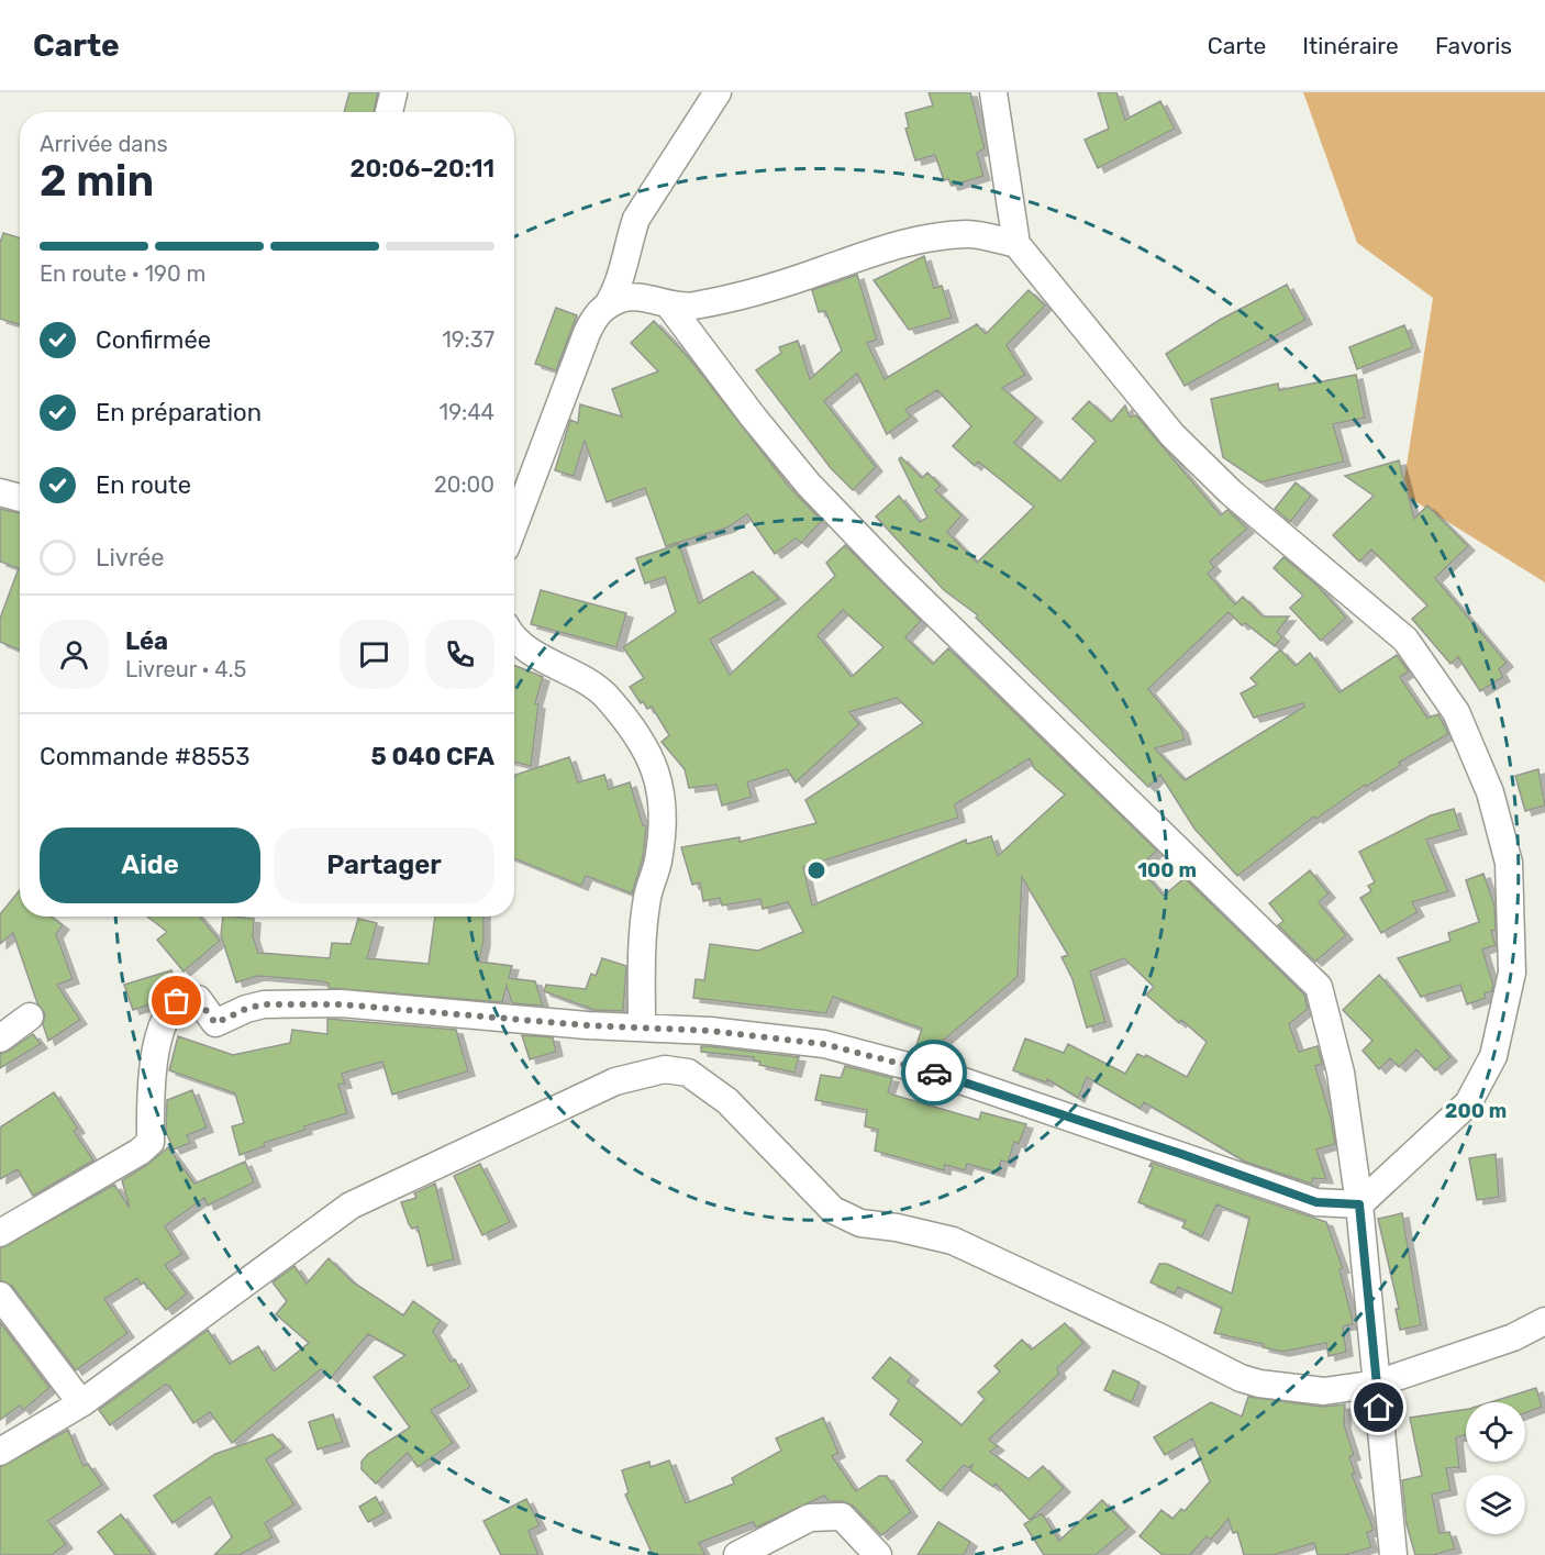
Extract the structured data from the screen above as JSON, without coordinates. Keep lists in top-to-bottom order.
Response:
{
  "page": {
    "header": "Carte",
    "nav": ["Carte", "Itinéraire", "Favoris"],
    "heading": ["2 min", "Arrivée dans", "20:06–20:11"],
    "panel": [
      "Léa",
      "Livreur · 4.5",
      "Commande #8553",
      "5 040 CFA"
    ],
    "bar": "En route · 190 m",
    "list": [
      ["Confirmée", "19:37"],
      ["En préparation", "19:44"],
      ["En route", "20:00"],
      "Livrée"
    ],
    "buttons": ["Aide", "Partager"]
  },
  "rings": ["100 m", "200 m"]
}
